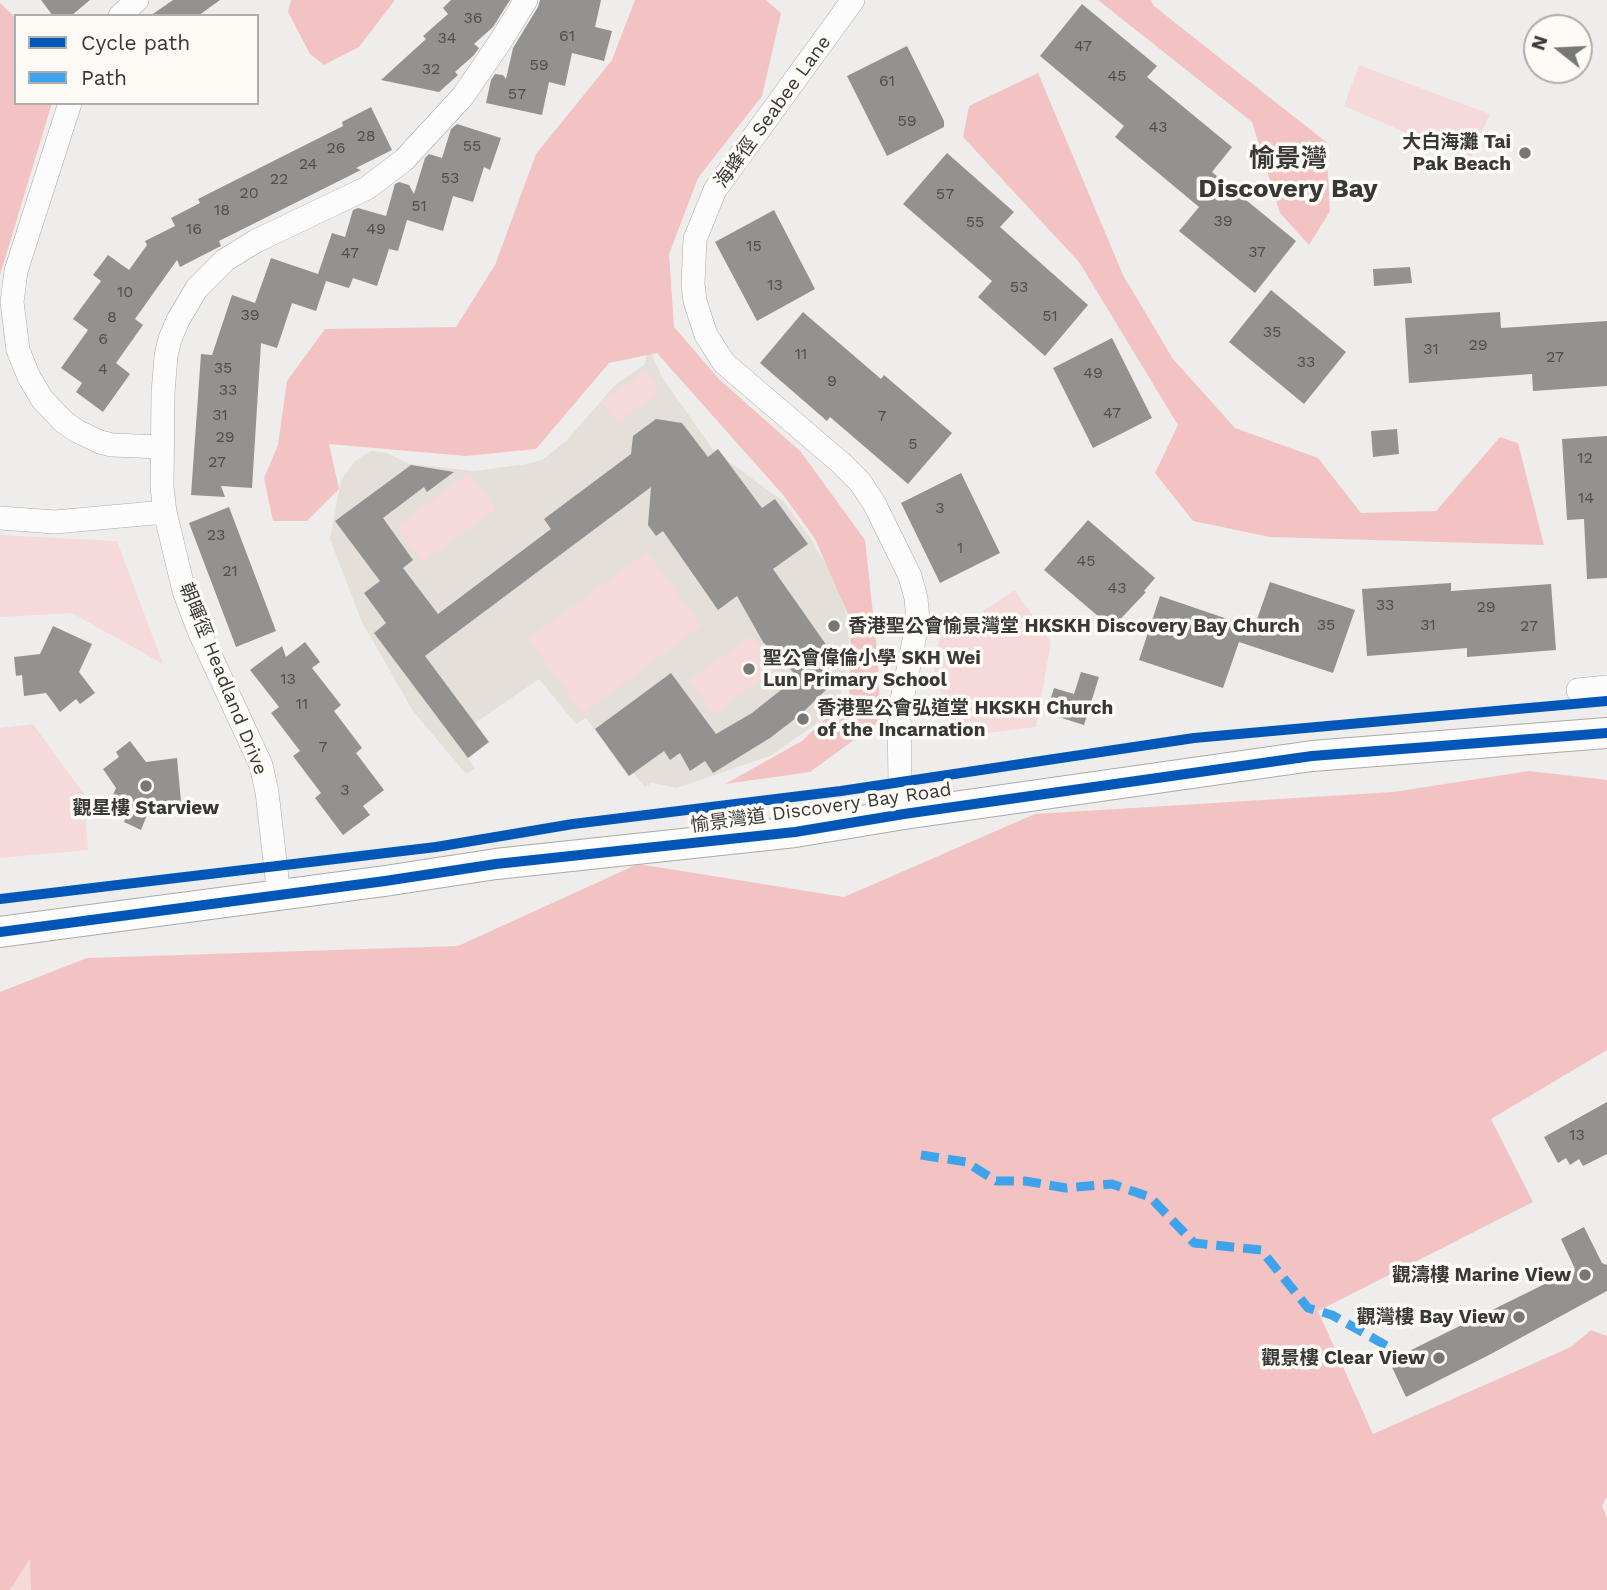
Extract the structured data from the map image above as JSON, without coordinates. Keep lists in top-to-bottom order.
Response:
{
  "streets": {
    "street": ["海蜂徑 Seabee Lane", "朝暉徑 Headland Drive", "愉景灣道 Discovery Bay Road"]
  },
  "crossings": [
    ["海蜂徑 Seabee Lane", "愉景灣道 Discovery Bay Road"],
    ["朝暉徑 Headland Drive", "愉景灣道 Discovery Bay Road"]
  ],
  "districts": ["愉景灣 Discovery Bay"],
  "places": [
    "大白海灘 Tai Pak Beach",
    "香港聖公會愉景灣堂 HKSKH Discovery Bay Church",
    "聖公會偉倫小學 SKH Wei Lun Primary School",
    "香港聖公會弘道堂 HKSKH Church of the Incarnation",
    "觀星樓 Starview",
    "觀濤樓 Marine View",
    "觀灣樓 Bay View",
    "觀景樓 Clear View"
  ],
  "house_numbers": [
    "36",
    "61",
    "34",
    "47",
    "59",
    "32",
    "45",
    "61",
    "57",
    "59",
    "43",
    "28",
    "55",
    "26",
    "24",
    "53",
    "22",
    "20",
    "57",
    "51",
    "18",
    "39",
    "55",
    "16",
    "49",
    "15",
    "37",
    "47",
    "13",
    "53",
    "10",
    "39",
    "51",
    "8",
    "35",
    "6",
    "29",
    "31",
    "11",
    "27",
    "33",
    "35",
    "4",
    "49",
    "9",
    "33",
    "47",
    "31",
    "7",
    "29",
    "5",
    "12",
    "27",
    "14",
    "3",
    "23",
    "1",
    "45",
    "21",
    "43",
    "33",
    "29",
    "35",
    "31",
    "27",
    "13",
    "11",
    "7",
    "3",
    "13"
  ],
  "legend": ["Cycle path", "Path"],
  "north": "left"
}
